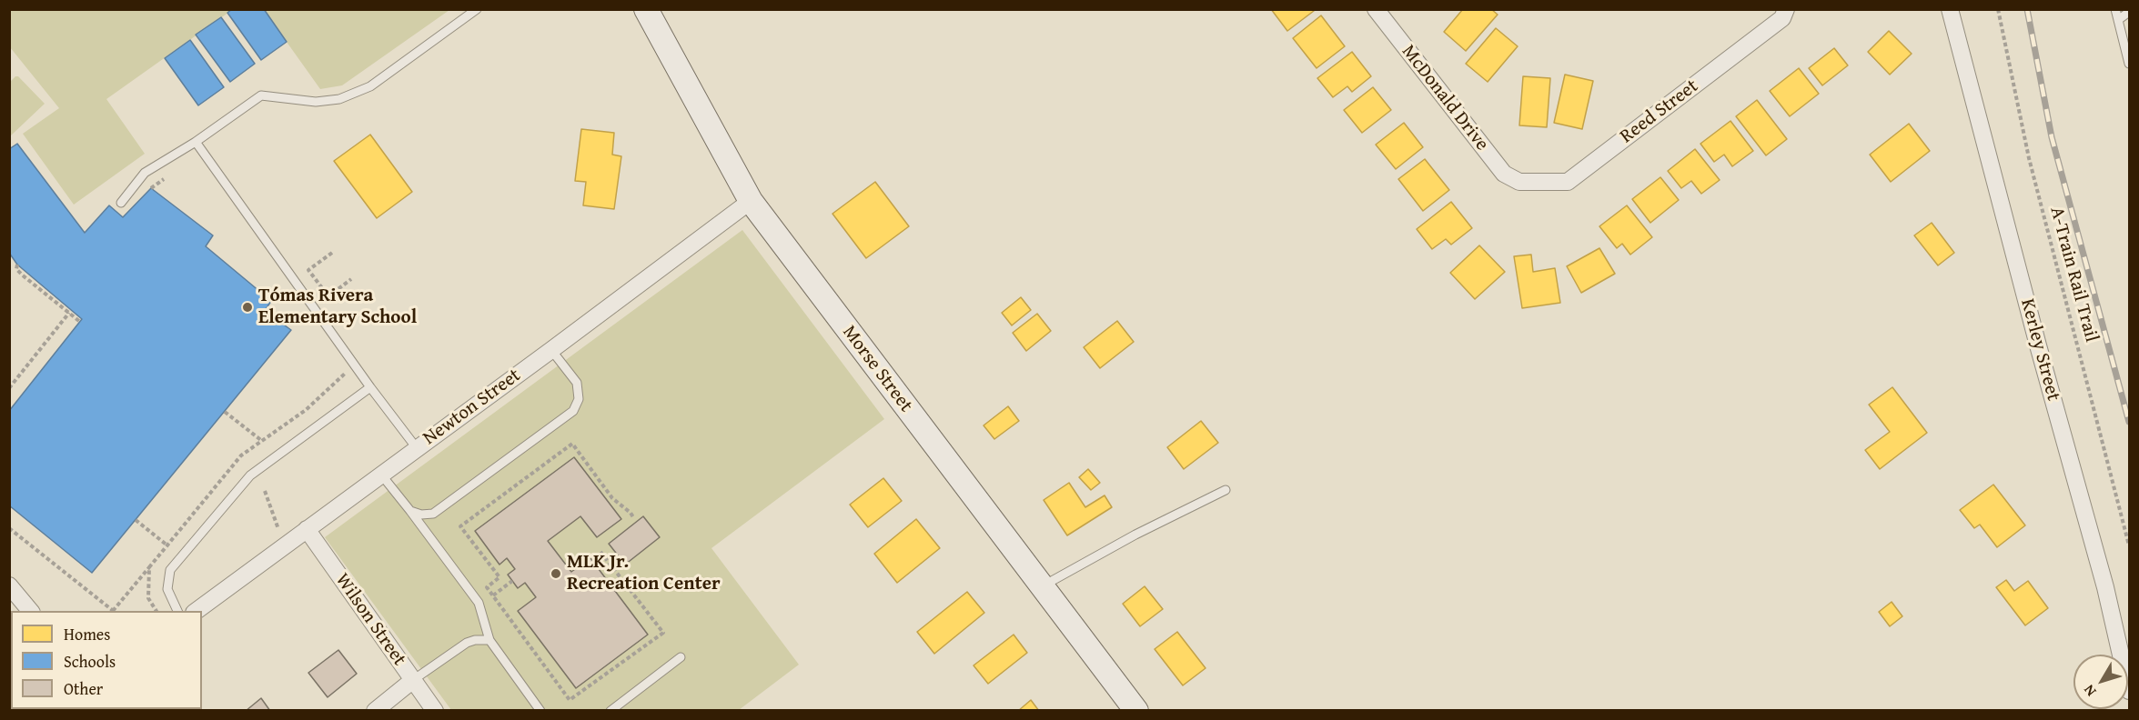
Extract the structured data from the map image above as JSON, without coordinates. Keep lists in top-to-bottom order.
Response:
{
  "streets": {
    "street": [
      "McDonald Drive",
      "Reed Street",
      "Kerley Street",
      "Morse Street",
      "Newton Street",
      "Wilson Street"
    ],
    "path": ["A-Train Rail Trail"]
  },
  "crossings": [
    ["McDonald Drive", "Reed Street"],
    ["Morse Street", "Newton Street"],
    ["Newton Street", "Wilson Street"]
  ],
  "places": ["Tómas Rivera Elementary School", "MLK Jr. Recreation Center"],
  "legend": ["Homes", "Schools", "Other"],
  "north": "bottom left"
}
